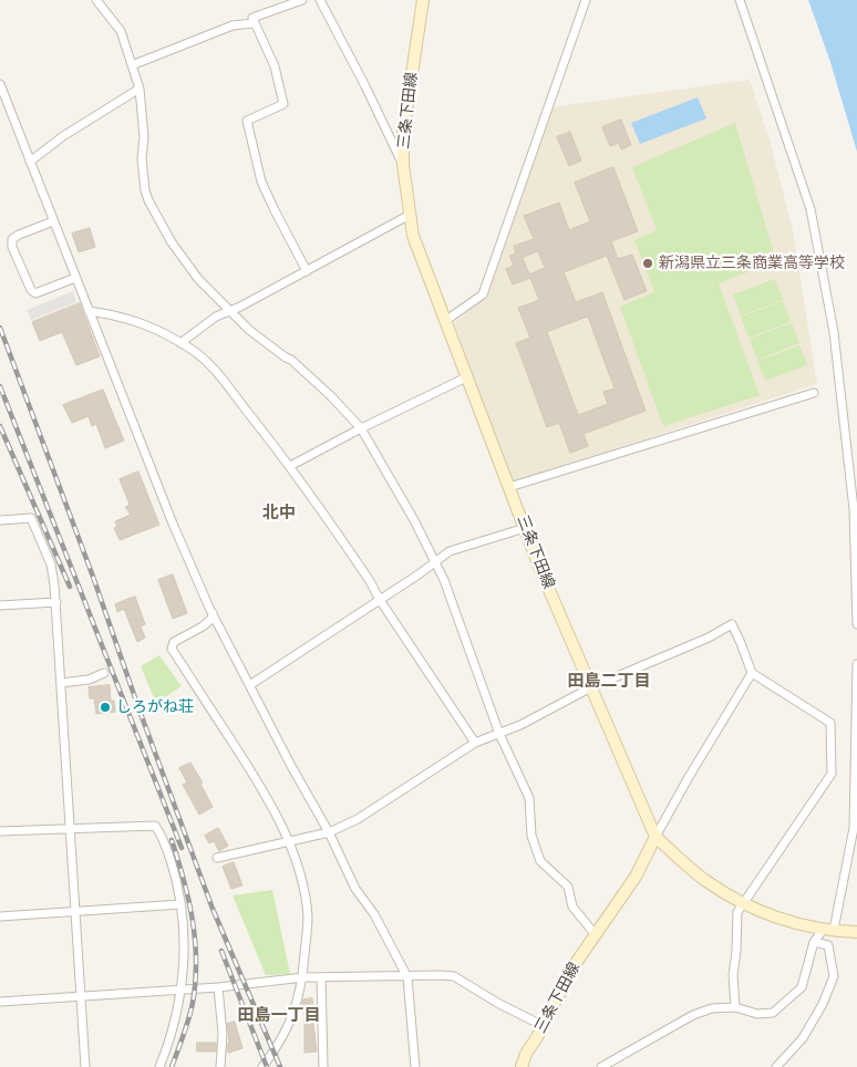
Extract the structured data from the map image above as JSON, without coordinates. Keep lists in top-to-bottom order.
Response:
{
  "streets": {
    "main road": ["三条下田線"]
  },
  "districts": ["北中", "田島二丁目", "田島一丁目"],
  "places": ["新潟県立三条商業高等学校", "しろがね荘"]
}
